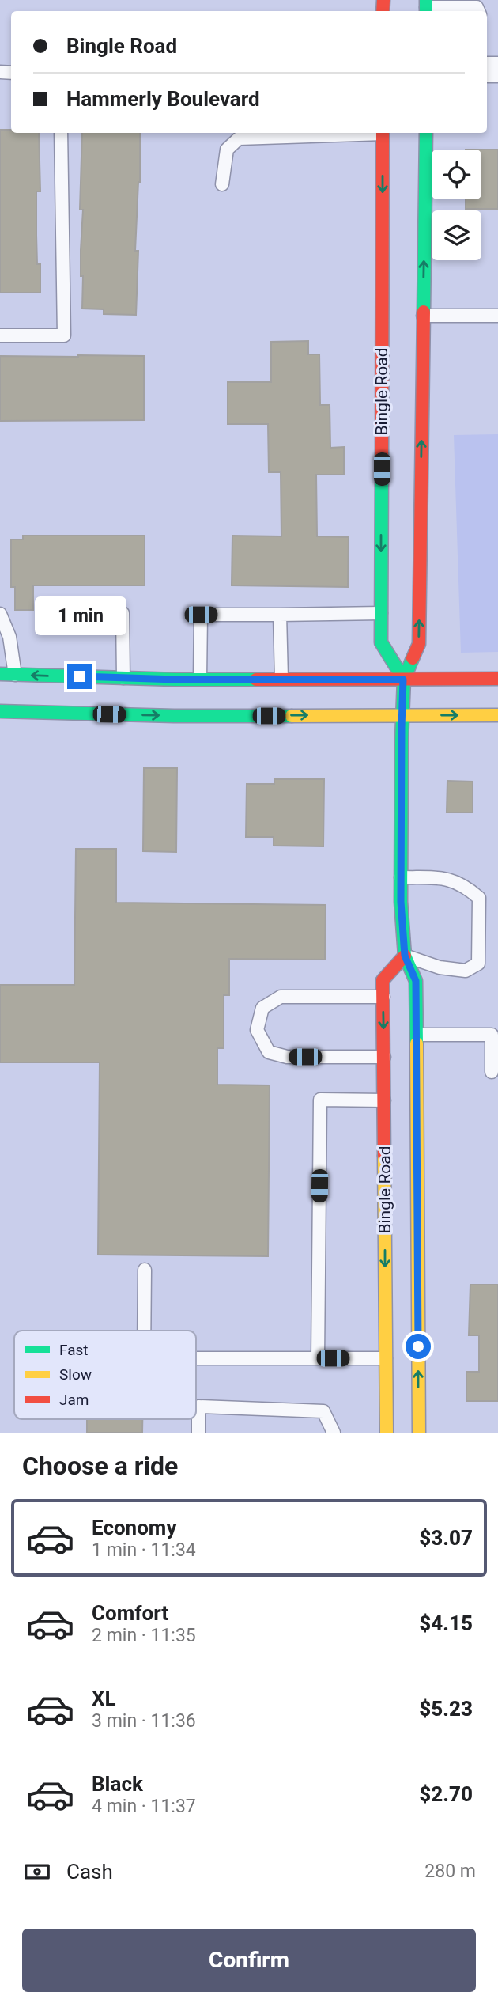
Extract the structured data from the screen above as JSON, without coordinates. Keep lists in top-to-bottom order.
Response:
{
  "streets": {
    "main road": ["Bingle Road"]
  },
  "legend": ["Fast", "Slow", "Jam"],
  "page": {
    "banner": ["Bingle Road", "Hammerly Boulevard"],
    "bubble": "1 min",
    "heading": "Choose a ride",
    "list": [
      {
        "name": "Economy",
        "note": "1 min · 11:34",
        "value": "$3.07"
      },
      {
        "name": "Comfort",
        "note": "2 min · 11:35",
        "value": "$4.15"
      },
      {
        "name": "XL",
        "note": "3 min · 11:36",
        "value": "$5.23"
      },
      {
        "name": "Black",
        "note": "4 min · 11:37",
        "value": "$2.70"
      }
    ],
    "pay": ["Cash", "280 m"],
    "buttons": "Confirm"
  }
}
